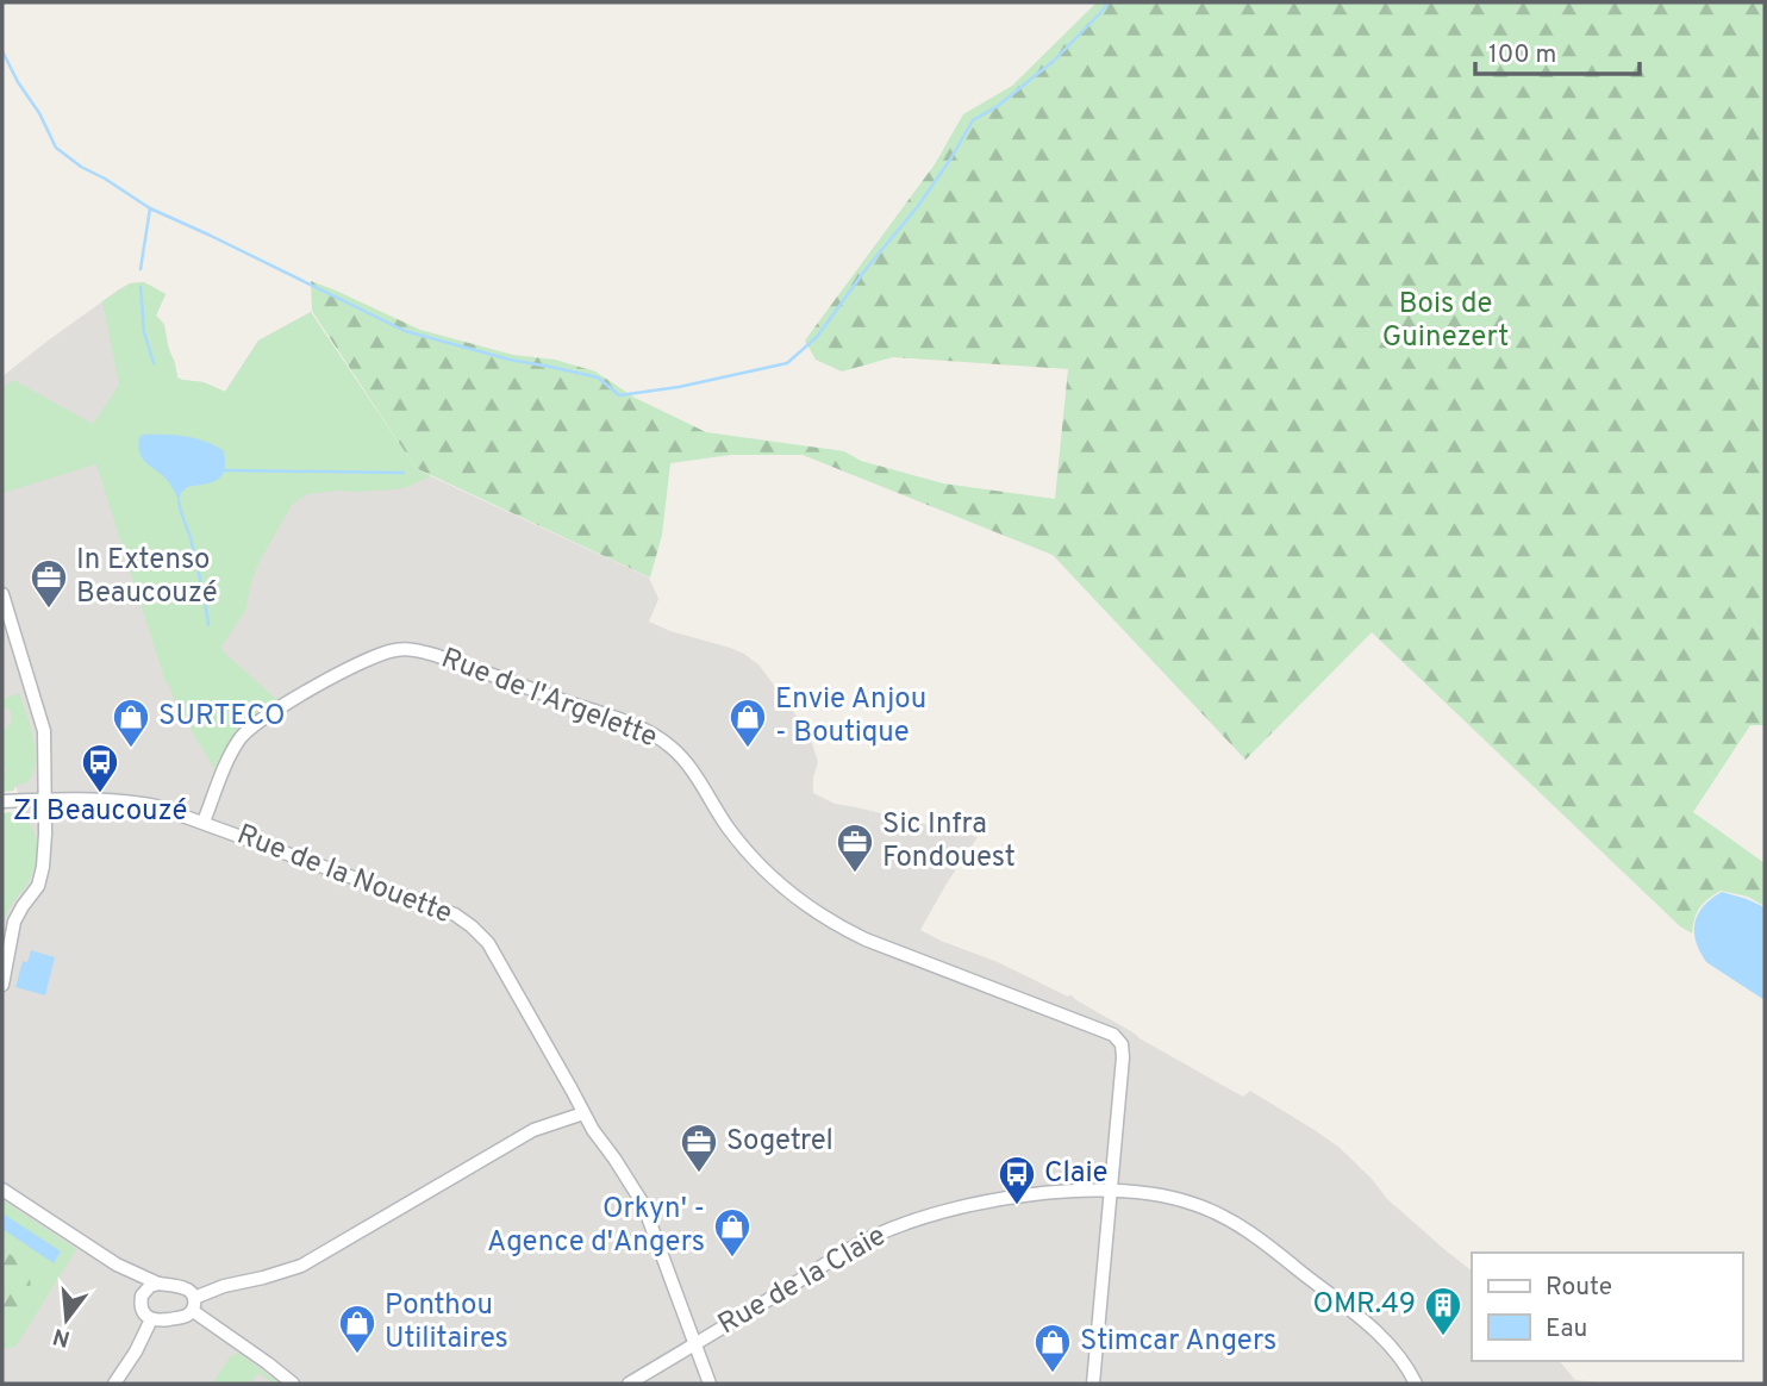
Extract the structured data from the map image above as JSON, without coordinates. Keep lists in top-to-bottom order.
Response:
{
  "streets": {
    "street": ["Rue de l'Argelette", "Rue de la Nouette", "Rue de la Claie"]
  },
  "crossings": [
    ["Rue de l'Argelette", "Rue de la Nouette"],
    ["Rue de l'Argelette", "Rue de la Claie"],
    ["Rue de la Nouette", "Rue de la Claie"]
  ],
  "parks": ["Bois de Guinezert"],
  "places": {
    "office": ["In Extenso Beaucouzé", "Sic Infra Fondouest", "Sogetrel"],
    "shop": [
      "SURTECO",
      "Envie Anjou - Boutique",
      "Orkyn' - Agence d'Angers",
      "Ponthou Utilitaires",
      "Stimcar Angers"
    ],
    "bus stop": ["ZI Beaucouzé", "Claie"],
    "building": ["OMR.49"]
  },
  "legend": ["Route", "Eau"],
  "scale_bar": "100 m",
  "north": "bottom"
}
